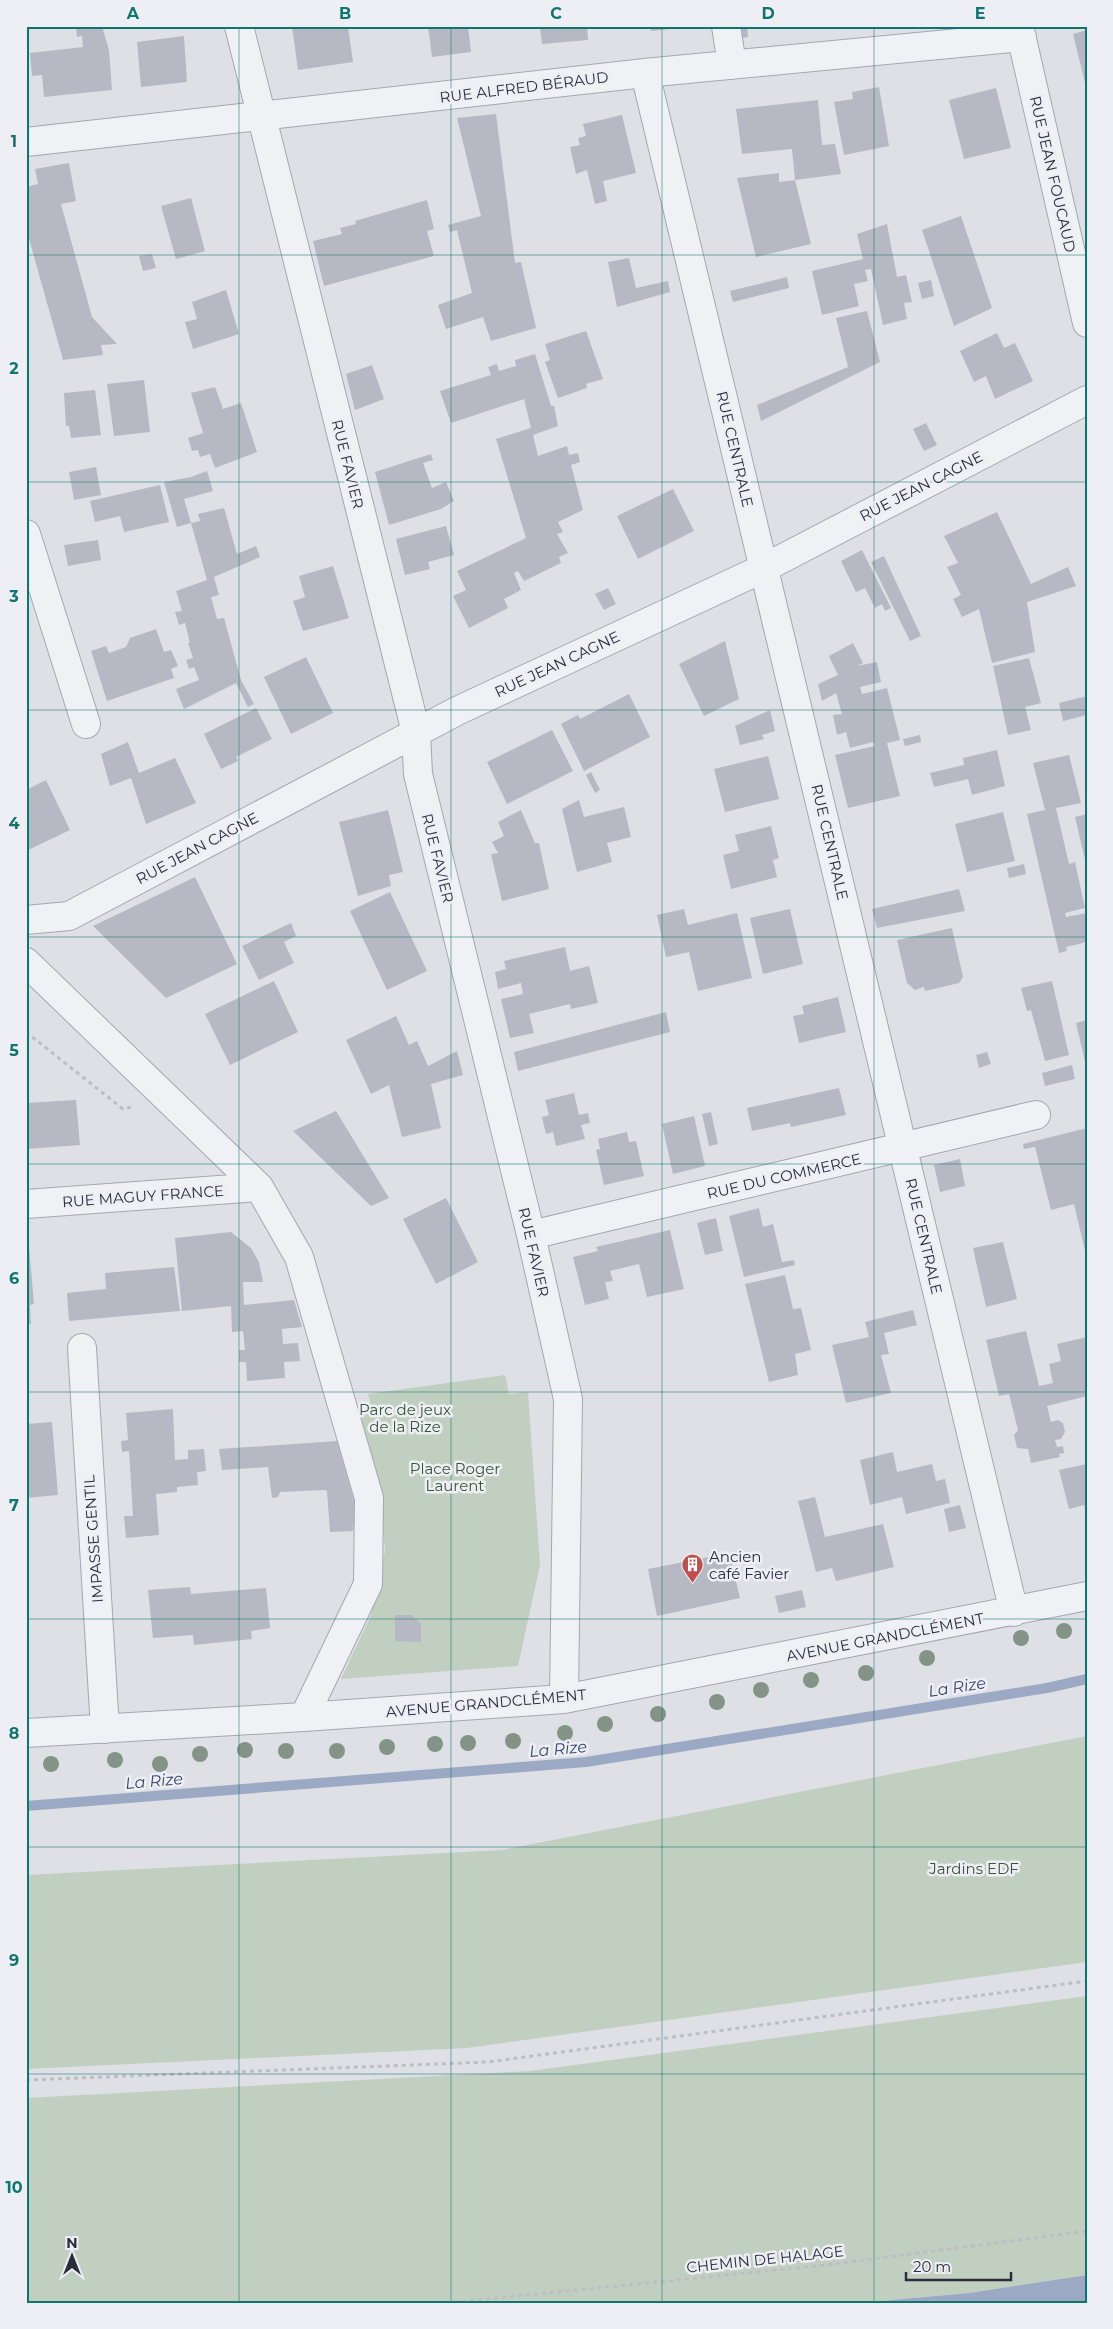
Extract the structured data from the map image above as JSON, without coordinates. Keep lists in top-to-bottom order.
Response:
{
  "streets": {
    "street": [
      "RUE ALFRED BÉRAUD",
      "RUE JEAN FOUCAUD",
      "RUE CENTRALE",
      "RUE FAVIER",
      "RUE JEAN CAGNE",
      "RUE DU COMMERCE",
      "RUE MAGUY FRANCE",
      "IMPASSE GENTIL",
      "AVENUE GRANDCLÉMENT"
    ],
    "path": ["CHEMIN DE HALAGE"]
  },
  "crossings": [
    ["RUE ALFRED BÉRAUD", "RUE JEAN FOUCAUD"],
    ["RUE ALFRED BÉRAUD", "RUE CENTRALE"],
    ["RUE ALFRED BÉRAUD", "RUE FAVIER"],
    ["RUE CENTRALE", "RUE JEAN CAGNE"],
    ["RUE CENTRALE", "RUE DU COMMERCE"],
    ["RUE CENTRALE", "AVENUE GRANDCLÉMENT"],
    ["RUE FAVIER", "RUE JEAN CAGNE"],
    ["RUE FAVIER", "RUE DU COMMERCE"],
    ["RUE FAVIER", "AVENUE GRANDCLÉMENT"],
    ["IMPASSE GENTIL", "AVENUE GRANDCLÉMENT"]
  ],
  "water": ["La Rize"],
  "parks": ["Parc de jeux de la Rize", "Place Roger Laurent", "Jardins EDF"],
  "places": {
    "building": ["Ancien café Favier"]
  },
  "scale_bar": "20 m",
  "north": "top",
  "grid": {
    "columns": [
      "A",
      "B",
      "C",
      "D",
      "E"
    ],
    "rows": [
      "1",
      "2",
      "3",
      "4",
      "5",
      "6",
      "7",
      "8",
      "9",
      "10"
    ]
  }
}
